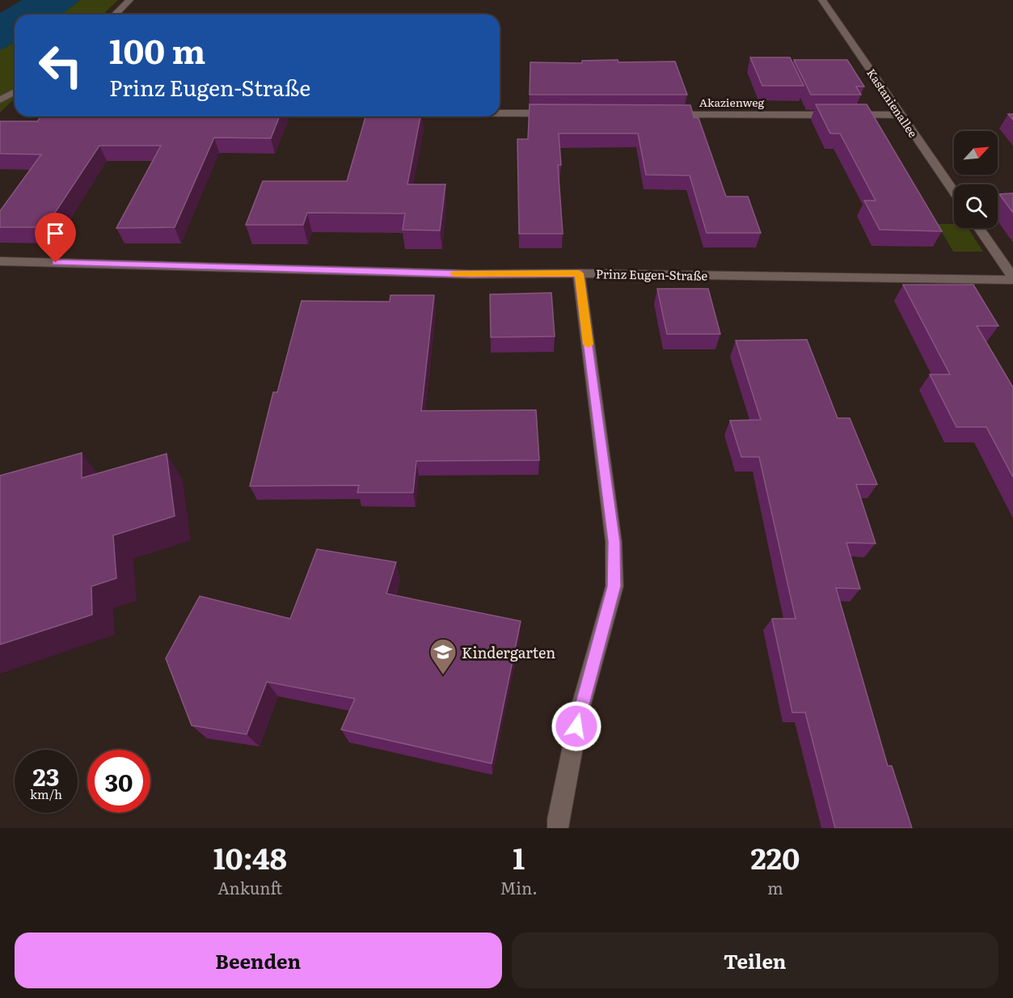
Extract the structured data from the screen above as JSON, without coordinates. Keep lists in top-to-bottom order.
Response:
{
  "streets": {
    "street": ["Akazienweg", "Kastanienallee", "Prinz Eugen-Straße"]
  },
  "crossings": [
    ["Akazienweg", "Kastanienallee"]
  ],
  "places": {
    "school or university": ["Kindergarten"]
  },
  "north": "top right",
  "page": {
    "turn": ["100 m", "Prinz Eugen-Straße"],
    "speed": "23 km/h",
    "limit": "30",
    "eta": [
      "10:48",
      "Ankunft",
      "1",
      "Min.",
      "220",
      "m"
    ],
    "buttons": ["Beenden", "Teilen"]
  }
}
